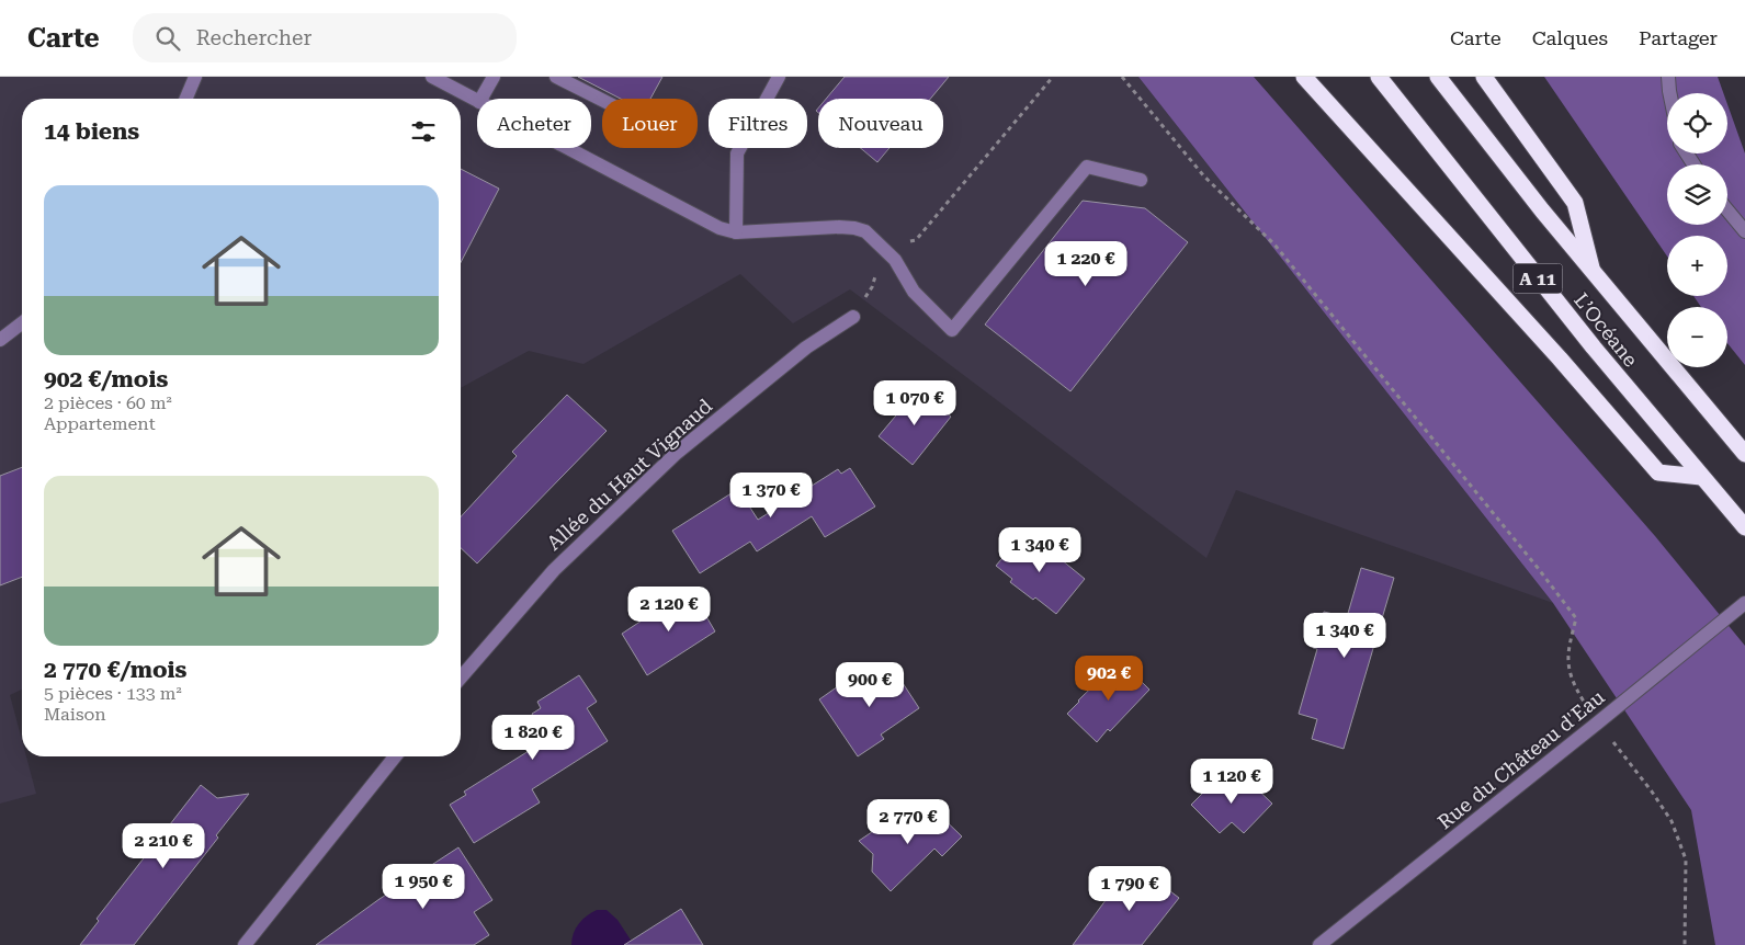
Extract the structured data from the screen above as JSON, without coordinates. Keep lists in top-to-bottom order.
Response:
{
  "streets": {
    "highway": ["A 11", "L’Océane"],
    "street": ["Allée du Haut Vignaud", "Rue du Château d'Eau"]
  },
  "page": {
    "header": "Carte",
    "search": "Rechercher",
    "nav": ["Carte", "Calques", "Partager"],
    "map_buttons": ["+", "−"],
    "chip": [
      "Acheter",
      "Louer",
      "Filtres",
      "Nouveau"
    ],
    "heading": "14 biens",
    "list": [
      {
        "name": "902 €/mois",
        "note": "2 pièces · 60 m² · Appartement"
      },
      {
        "name": "2 770 €/mois",
        "note": "5 pièces · 133 m² · Maison"
      }
    ],
    "price": [
      "1 220 €",
      "1 070 €",
      "1 370 €",
      "1 340 €",
      "2 120 €",
      "1 340 €",
      "902 €",
      "900 €",
      "1 820 €",
      "1 120 €",
      "2 770 €",
      "2 210 €",
      "1 950 €",
      "1 790 €"
    ]
  }
}
